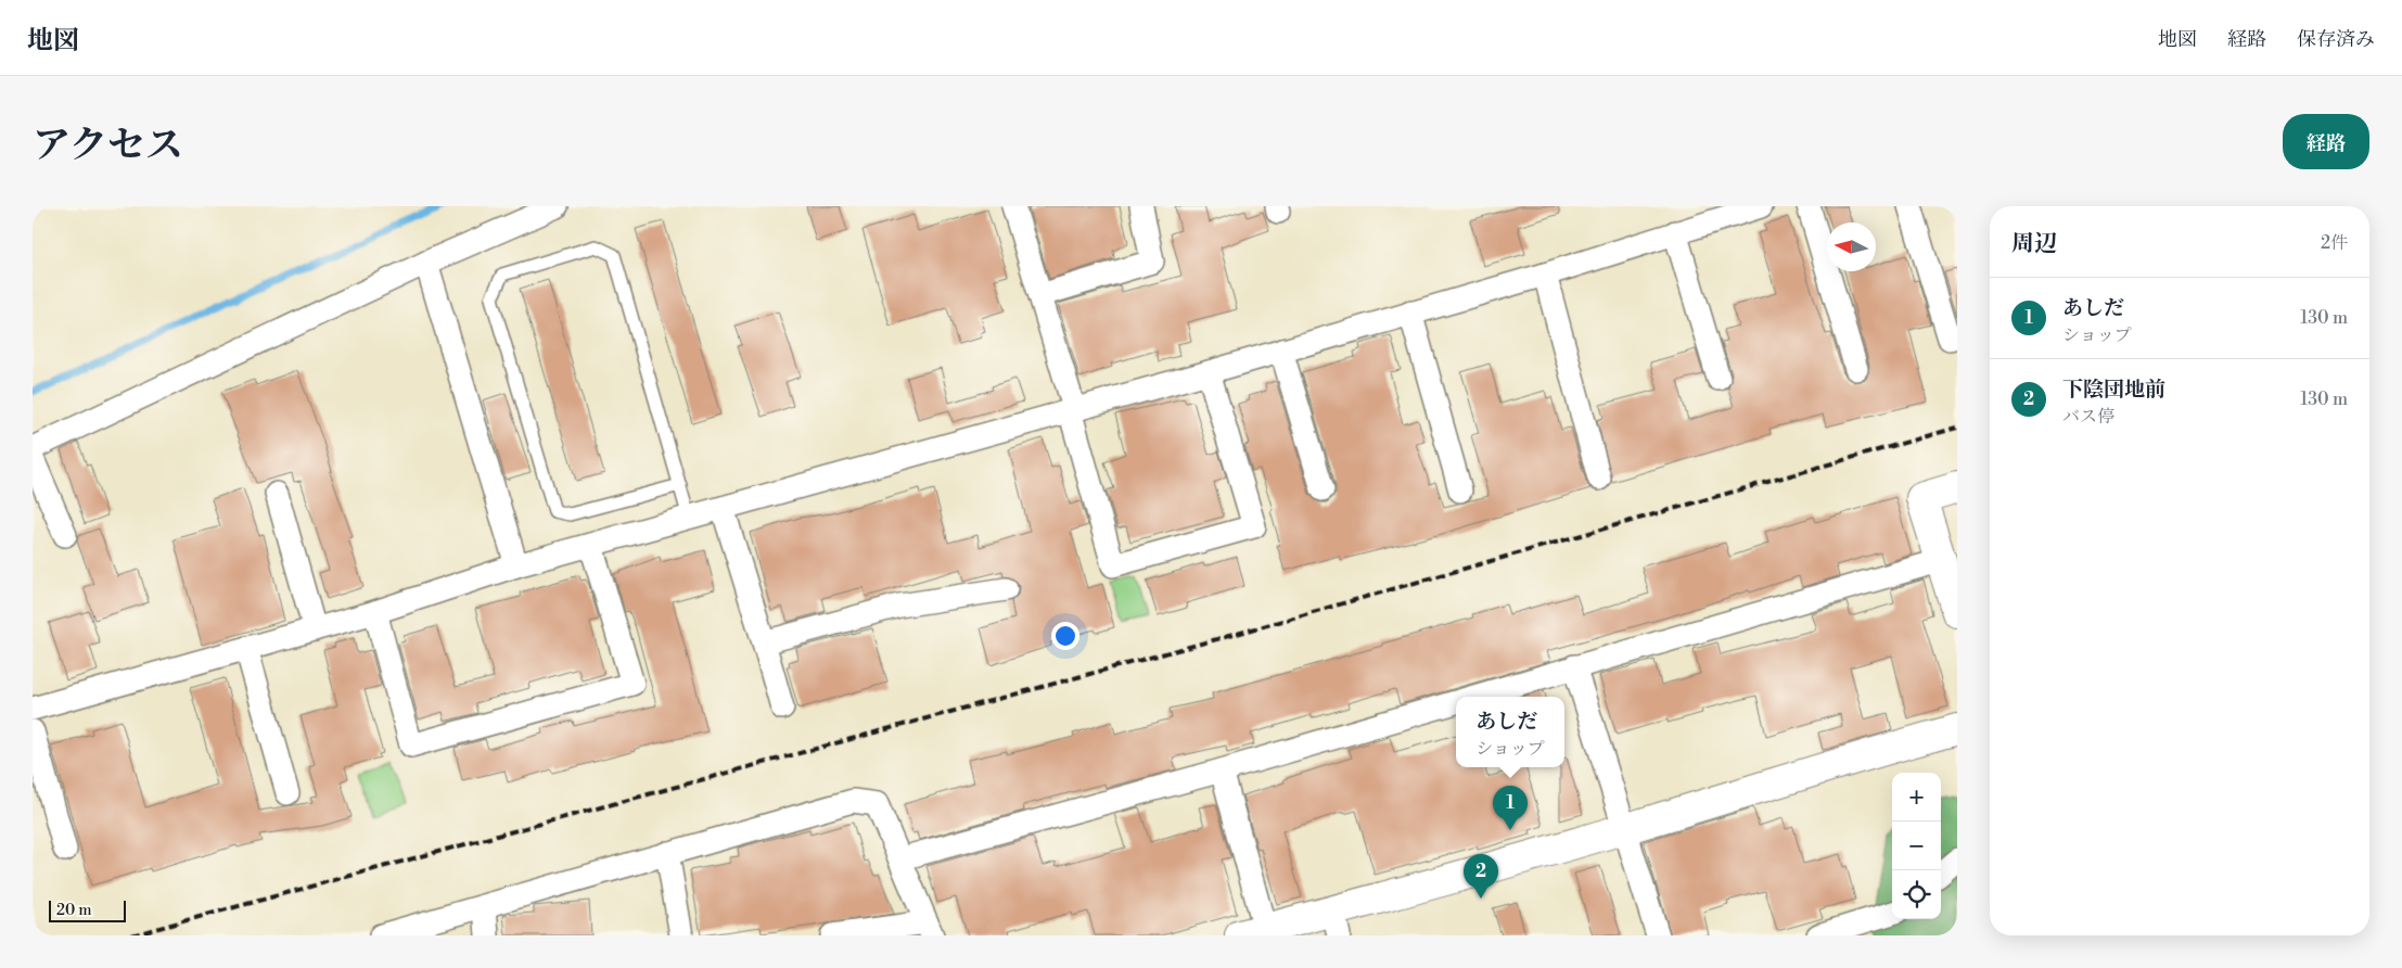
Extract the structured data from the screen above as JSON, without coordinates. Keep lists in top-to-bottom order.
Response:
{
  "scale_bar": "20 m",
  "north": "left",
  "page": {
    "header": "地図",
    "nav": ["地図", "経路", "保存済み"],
    "title": "アクセス",
    "buttons": "経路",
    "heading": ["周辺", "2件"],
    "list": [
      {
        "mark": "1",
        "name": "あしだ",
        "note": "ショップ",
        "value": "130 m"
      },
      {
        "mark": "2",
        "name": "下陰団地前",
        "note": "バス停",
        "value": "130 m"
      }
    ],
    "popup": ["あしだ", "ショップ"],
    "map_buttons": ["+", "−"],
    "pins": ["1", "2"],
    "scale": "20 m"
  }
}
